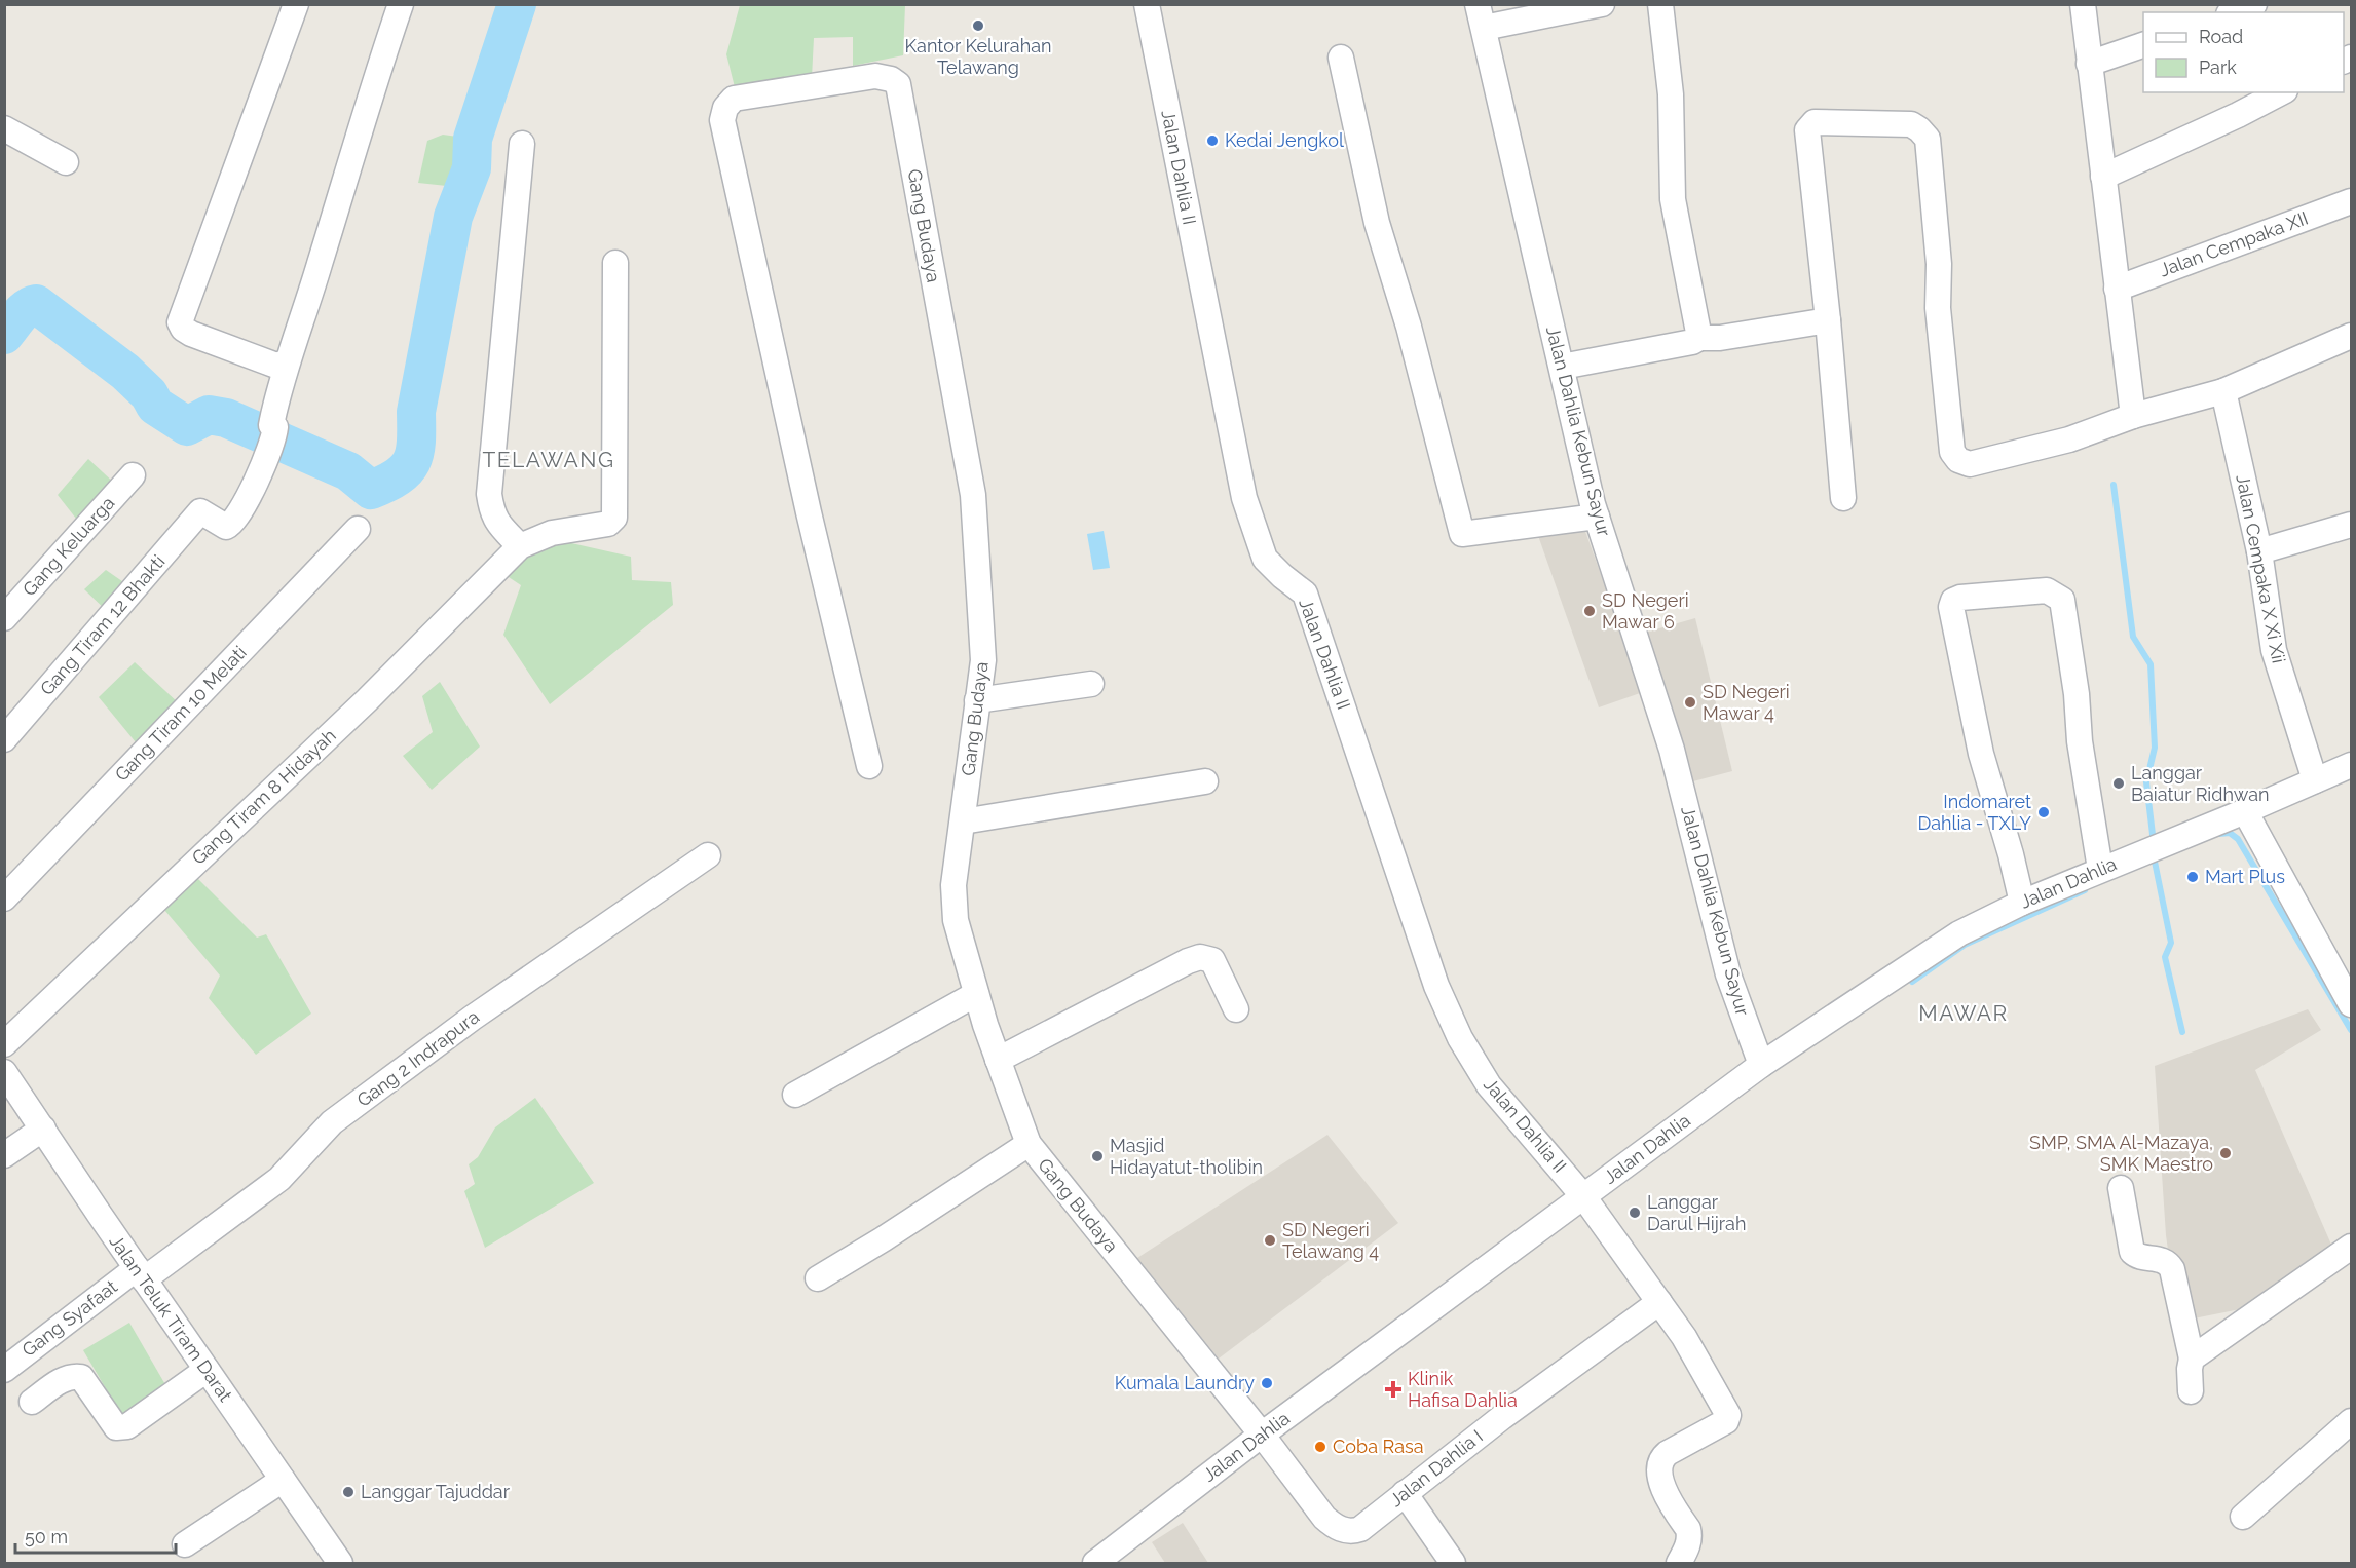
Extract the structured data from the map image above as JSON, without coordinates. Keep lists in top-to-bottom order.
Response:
{
  "streets": {
    "street": [
      "Jalan Dahlia II",
      "Gang Budaya",
      "Jalan Cempaka XII",
      "Jalan Dahlia Kebun Sayur",
      "Gang Keluarga",
      "Jalan Cempaka X Xi Xii",
      "Gang Tiram 12 Bhakti",
      "Gang Tiram 10 Melati",
      "Gang Tiram 8 Hidayah",
      "Jalan Dahlia",
      "Gang 2 Indrapura",
      "Gang Syafaat",
      "Jalan Teluk Tiram Darat",
      "Jalan Dahlia I"
    ]
  },
  "crossings": [
    ["Jalan Dahlia II", "Jalan Dahlia"],
    ["Gang Budaya", "Jalan Dahlia"],
    ["Gang Budaya", "Jalan Dahlia I"],
    ["Jalan Dahlia Kebun Sayur", "Jalan Dahlia"],
    ["Jalan Cempaka X Xi Xii", "Jalan Dahlia"],
    ["Jalan Dahlia", "Jalan Dahlia I"],
    ["Gang 2 Indrapura", "Gang Syafaat"],
    ["Gang 2 Indrapura", "Jalan Teluk Tiram Darat"],
    ["Gang Syafaat", "Jalan Teluk Tiram Darat"]
  ],
  "districts": ["TELAWANG", "MAWAR"],
  "places": {
    "other": [
      "Kantor Kelurahan Telawang",
      "Kedai Jengkol",
      "SD Negeri Mawar 6",
      "SD Negeri Mawar 4",
      "Langgar Baiatur Ridhwan",
      "Indomaret Dahlia - TXLY",
      "Mart Plus",
      "SMP, SMA Al-Mazaya, SMK Maestro",
      "Masjid Hidayatut-tholibin",
      "Langgar Darul Hijrah",
      "SD Negeri Telawang 4",
      "Kumala Laundry",
      "Coba Rasa",
      "Langgar Tajuddar"
    ],
    "health": ["Klinik Hafisa Dahlia"]
  },
  "legend": ["Road", "Park"],
  "scale_bar": "50 m"
}
